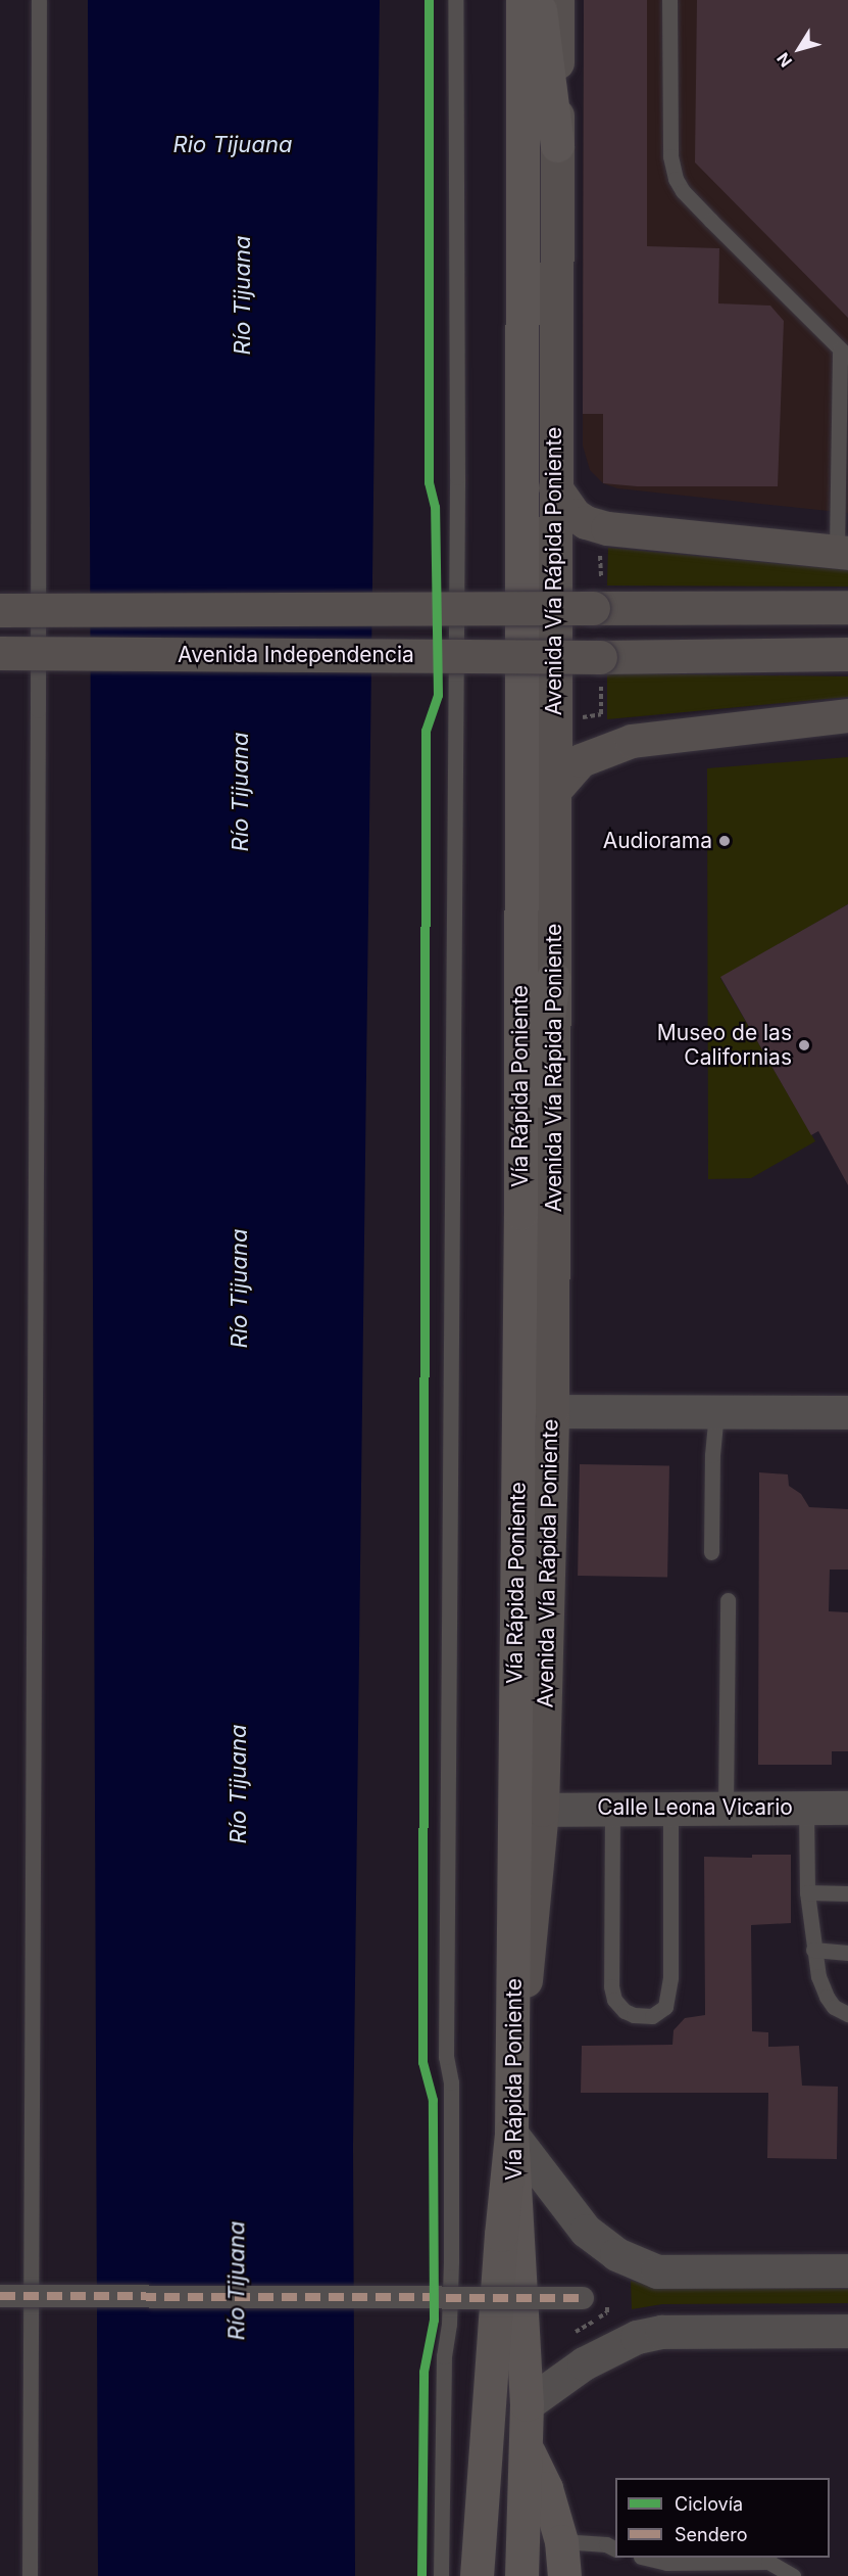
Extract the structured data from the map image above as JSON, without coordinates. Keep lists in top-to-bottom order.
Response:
{
  "streets": {
    "highway": ["Avenida Vía Rápida Poniente", "Vía Rápida Poniente"],
    "main road": ["Avenida Independencia"],
    "street": ["Calle Leona Vicario"]
  },
  "crossings": [
    ["Avenida Vía Rápida Poniente", "Vía Rápida Poniente"],
    ["Avenida Vía Rápida Poniente", "Calle Leona Vicario"]
  ],
  "water": ["Rio Tijuana", "Río Tijuana"],
  "places": ["Audiorama", "Museo de las Californias"],
  "legend": ["Ciclovía", "Sendero"],
  "north": "bottom left"
}
